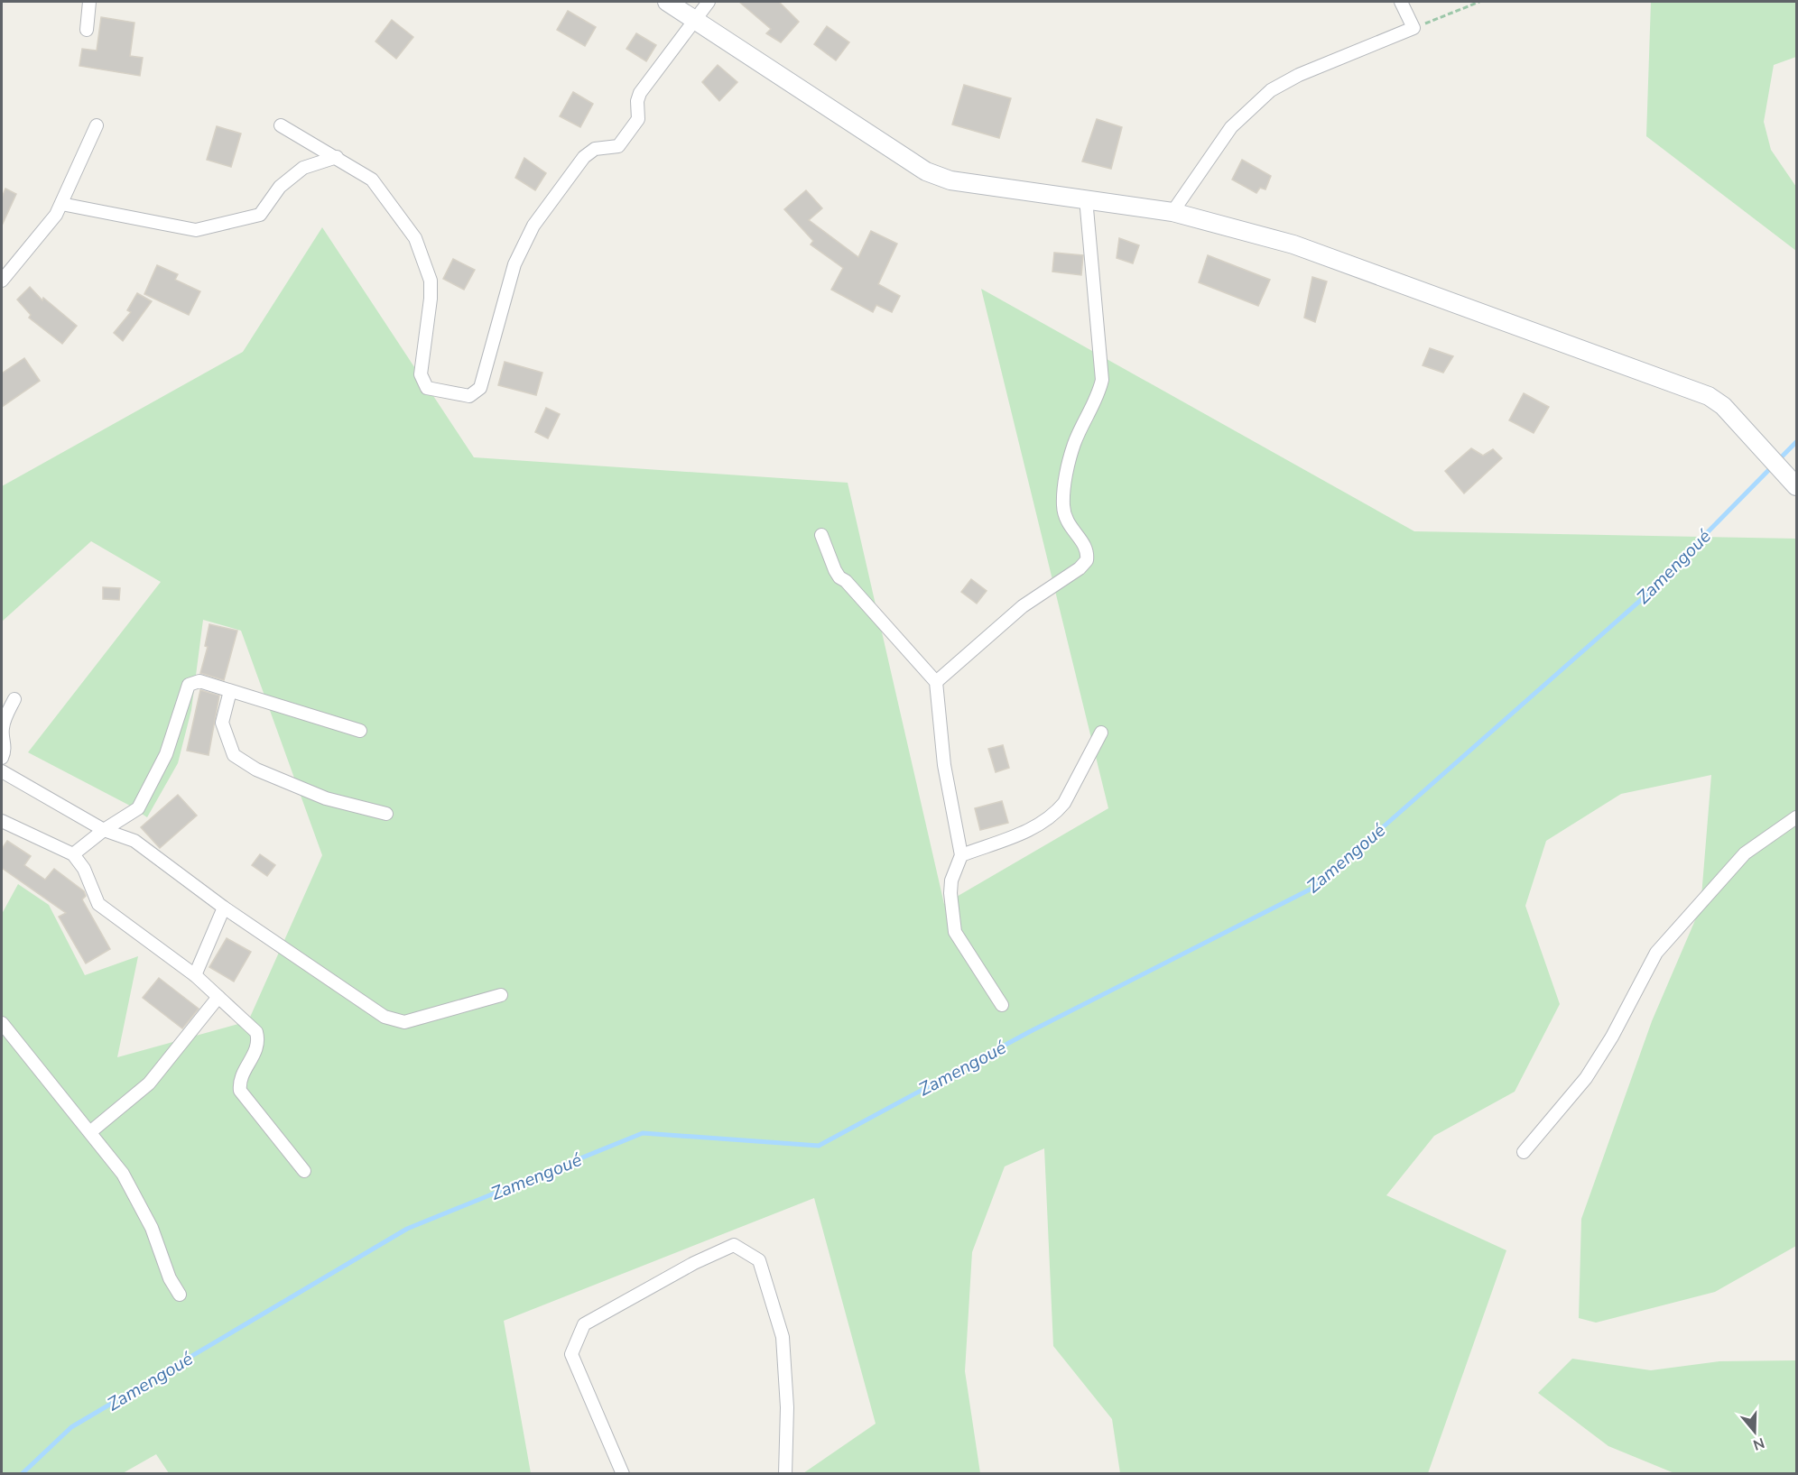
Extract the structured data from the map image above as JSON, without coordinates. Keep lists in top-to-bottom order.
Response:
{
  "water": ["Zamengoué"],
  "north": "bottom"
}
